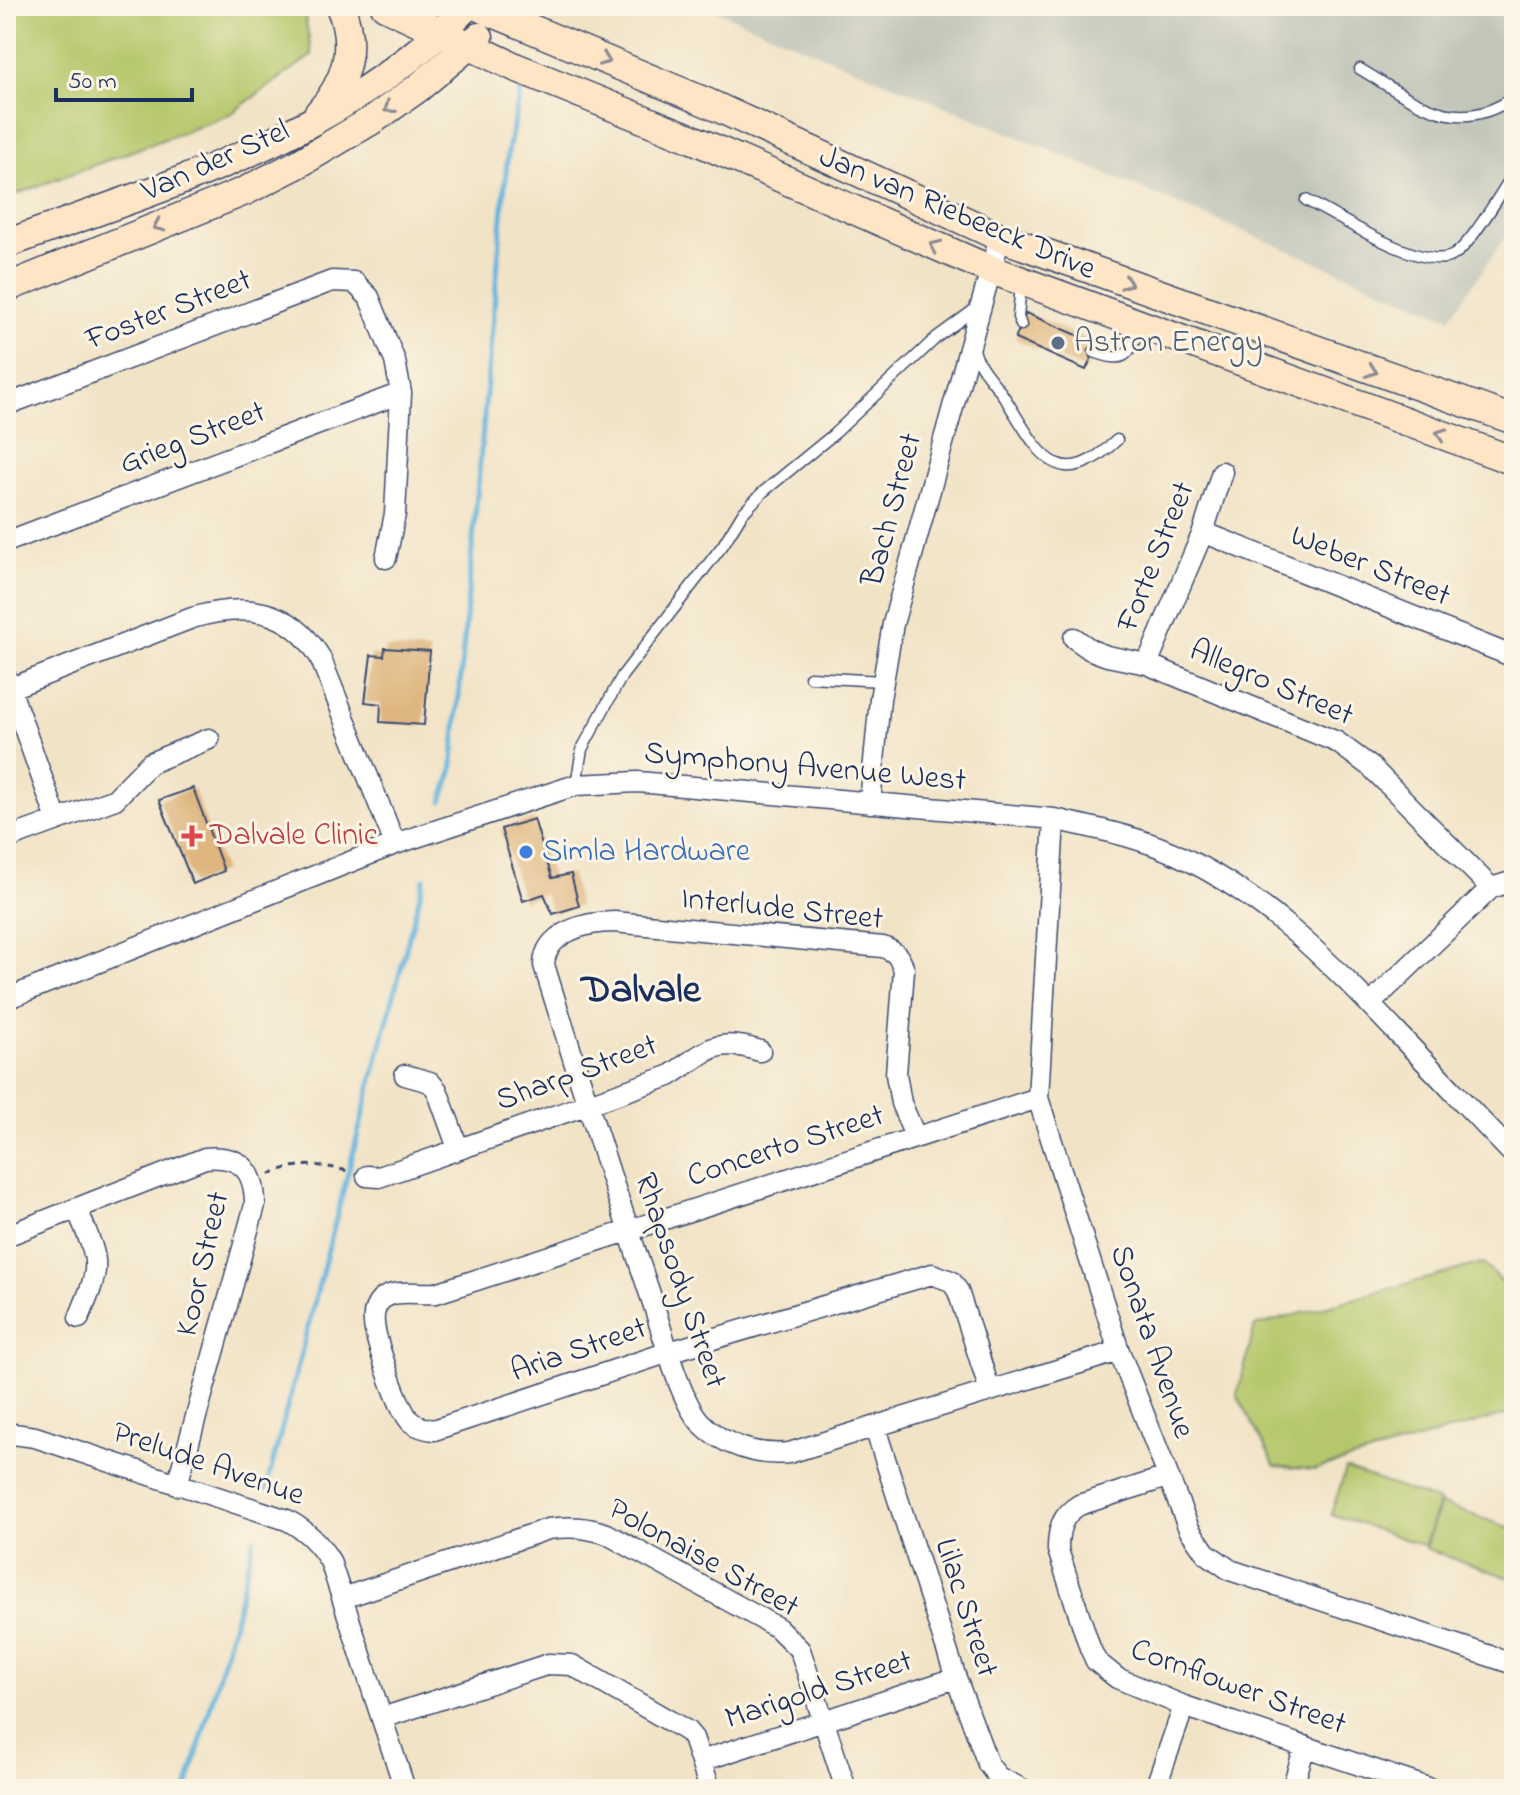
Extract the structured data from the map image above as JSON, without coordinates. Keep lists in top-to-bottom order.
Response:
{
  "streets": {
    "main road": ["Van der Stel", "Jan van Riebeeck Drive"],
    "street": [
      "Foster Street",
      "Grieg Street",
      "Bach Street",
      "Forte Street",
      "Weber Street",
      "Allegro Street",
      "Symphony Avenue West",
      "Interlude Street",
      "Sharp Street",
      "Concerto Street",
      "Koor Street",
      "Rhapsody Street",
      "Sonata Avenue",
      "Aria Street",
      "Prelude Avenue",
      "Polonaise Street",
      "Lilac Street",
      "Cornflower Street",
      "Marigold Street"
    ]
  },
  "crossings": [
    ["Van der Stel", "Jan van Riebeeck Drive"],
    ["Jan van Riebeeck Drive", "Bach Street"],
    ["Foster Street", "Grieg Street"],
    ["Bach Street", "Symphony Avenue West"],
    ["Forte Street", "Weber Street"],
    ["Forte Street", "Allegro Street"],
    ["Symphony Avenue West", "Sonata Avenue"],
    ["Interlude Street", "Concerto Street"],
    ["Interlude Street", "Rhapsody Street"],
    ["Sharp Street", "Rhapsody Street"],
    ["Concerto Street", "Rhapsody Street"],
    ["Concerto Street", "Sonata Avenue"],
    ["Concerto Street", "Aria Street"],
    ["Koor Street", "Prelude Avenue"],
    ["Rhapsody Street", "Sonata Avenue"],
    ["Rhapsody Street", "Aria Street"],
    ["Rhapsody Street", "Lilac Street"],
    ["Sonata Avenue", "Cornflower Street"],
    ["Prelude Avenue", "Polonaise Street"],
    ["Polonaise Street", "Marigold Street"],
    ["Lilac Street", "Marigold Street"]
  ],
  "districts": ["Dalvale"],
  "places": {
    "other": ["Astron Energy", "Simla Hardware"],
    "health": ["Dalvale Clinic"]
  },
  "scale_bar": "50 m"
}
